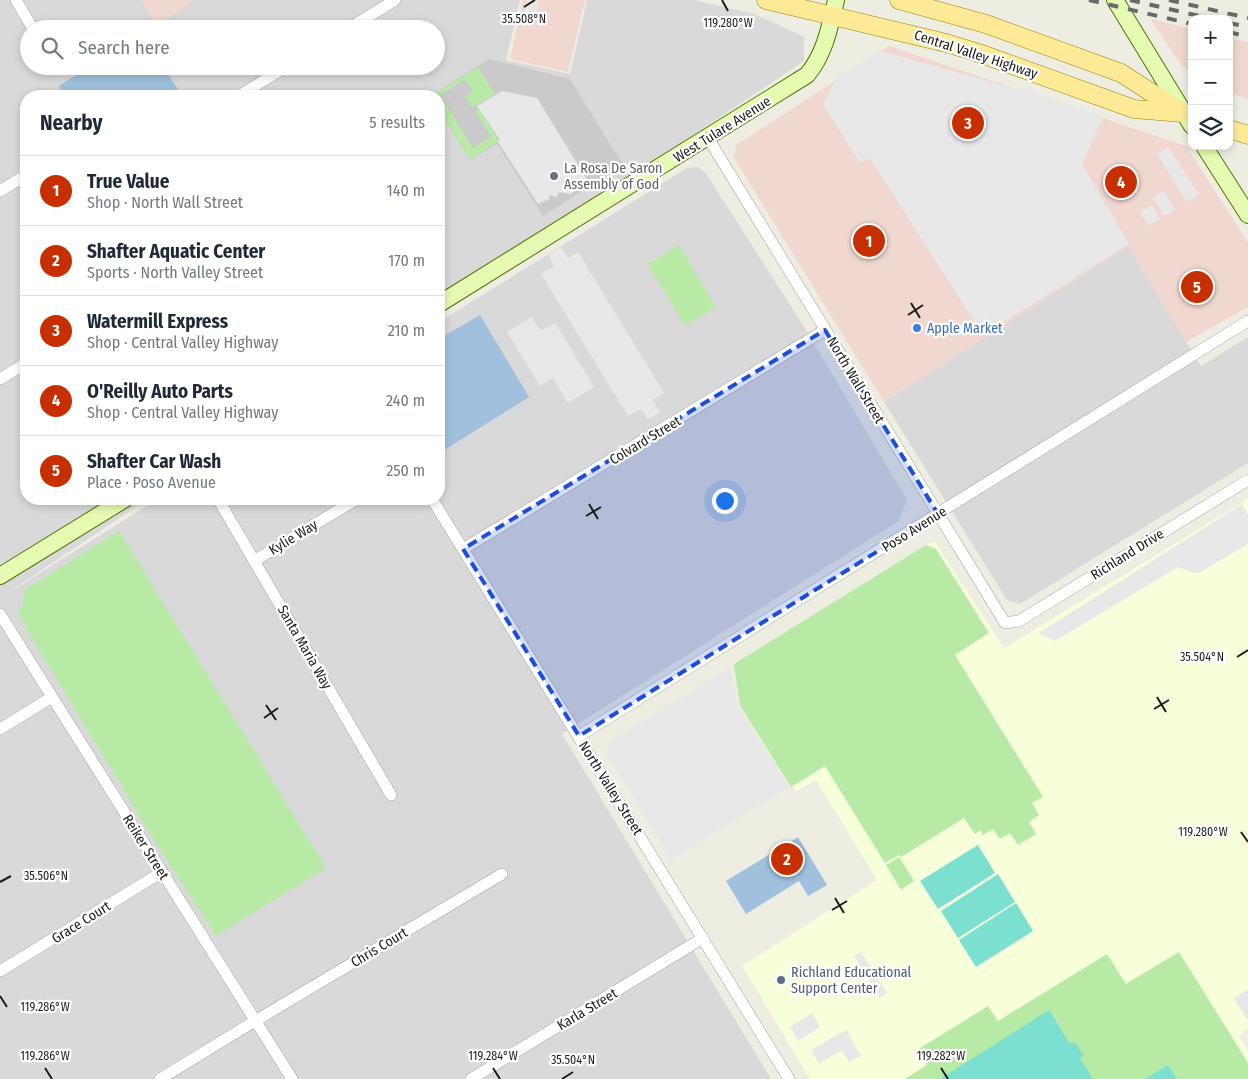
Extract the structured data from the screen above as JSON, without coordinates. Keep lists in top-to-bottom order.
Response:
{
  "streets": {
    "main road": ["Central Valley Highway"],
    "street": [
      "West Tulare Avenue",
      "North Wall Street",
      "Colvard Street",
      "Poso Avenue",
      "Kylie Way",
      "Richland Drive",
      "Santa Maria Way",
      "North Valley Street",
      "Reiker Street",
      "Grace Court",
      "Chris Court",
      "Karla Street"
    ]
  },
  "crossings": [
    ["Central Valley Highway", "West Tulare Avenue"],
    ["West Tulare Avenue", "North Wall Street"],
    ["North Wall Street", "Colvard Street"],
    ["North Wall Street", "Poso Avenue"],
    ["North Wall Street", "Richland Drive"],
    ["Colvard Street", "North Valley Street"],
    ["Poso Avenue", "North Valley Street"],
    ["Kylie Way", "Santa Maria Way"],
    ["North Valley Street", "Karla Street"],
    ["Reiker Street", "Grace Court"],
    ["Reiker Street", "Chris Court"]
  ],
  "places": ["La Rosa De Saron Assembly of God", "Apple Market", "Richland Educational Support Center"],
  "page": {
    "map_buttons": ["+", "−"],
    "search": "Search here",
    "heading": ["Nearby", "5 results"],
    "pins": [
      "3",
      "4",
      "1",
      "5",
      "2"
    ],
    "list": [
      {
        "mark": "1",
        "name": "True Value",
        "note": "Shop · North Wall Street",
        "value": "140 m"
      },
      {
        "mark": "2",
        "name": "Shafter Aquatic Center",
        "note": "Sports · North Valley Street",
        "value": "170 m"
      },
      {
        "mark": "3",
        "name": "Watermill Express",
        "note": "Shop · Central Valley Highway",
        "value": "210 m"
      },
      {
        "mark": "4",
        "name": "O'Reilly Auto Parts",
        "note": "Shop · Central Valley Highway",
        "value": "240 m"
      },
      {
        "mark": "5",
        "name": "Shafter Car Wash",
        "note": "Place · Poso Avenue",
        "value": "250 m"
      }
    ]
  },
  "coordinates": [
    "35.508°N",
    "119.280°W",
    "35.504°N",
    "35.506°N",
    "119.286°W",
    "119.284°W",
    "119.282°W"
  ]
}
